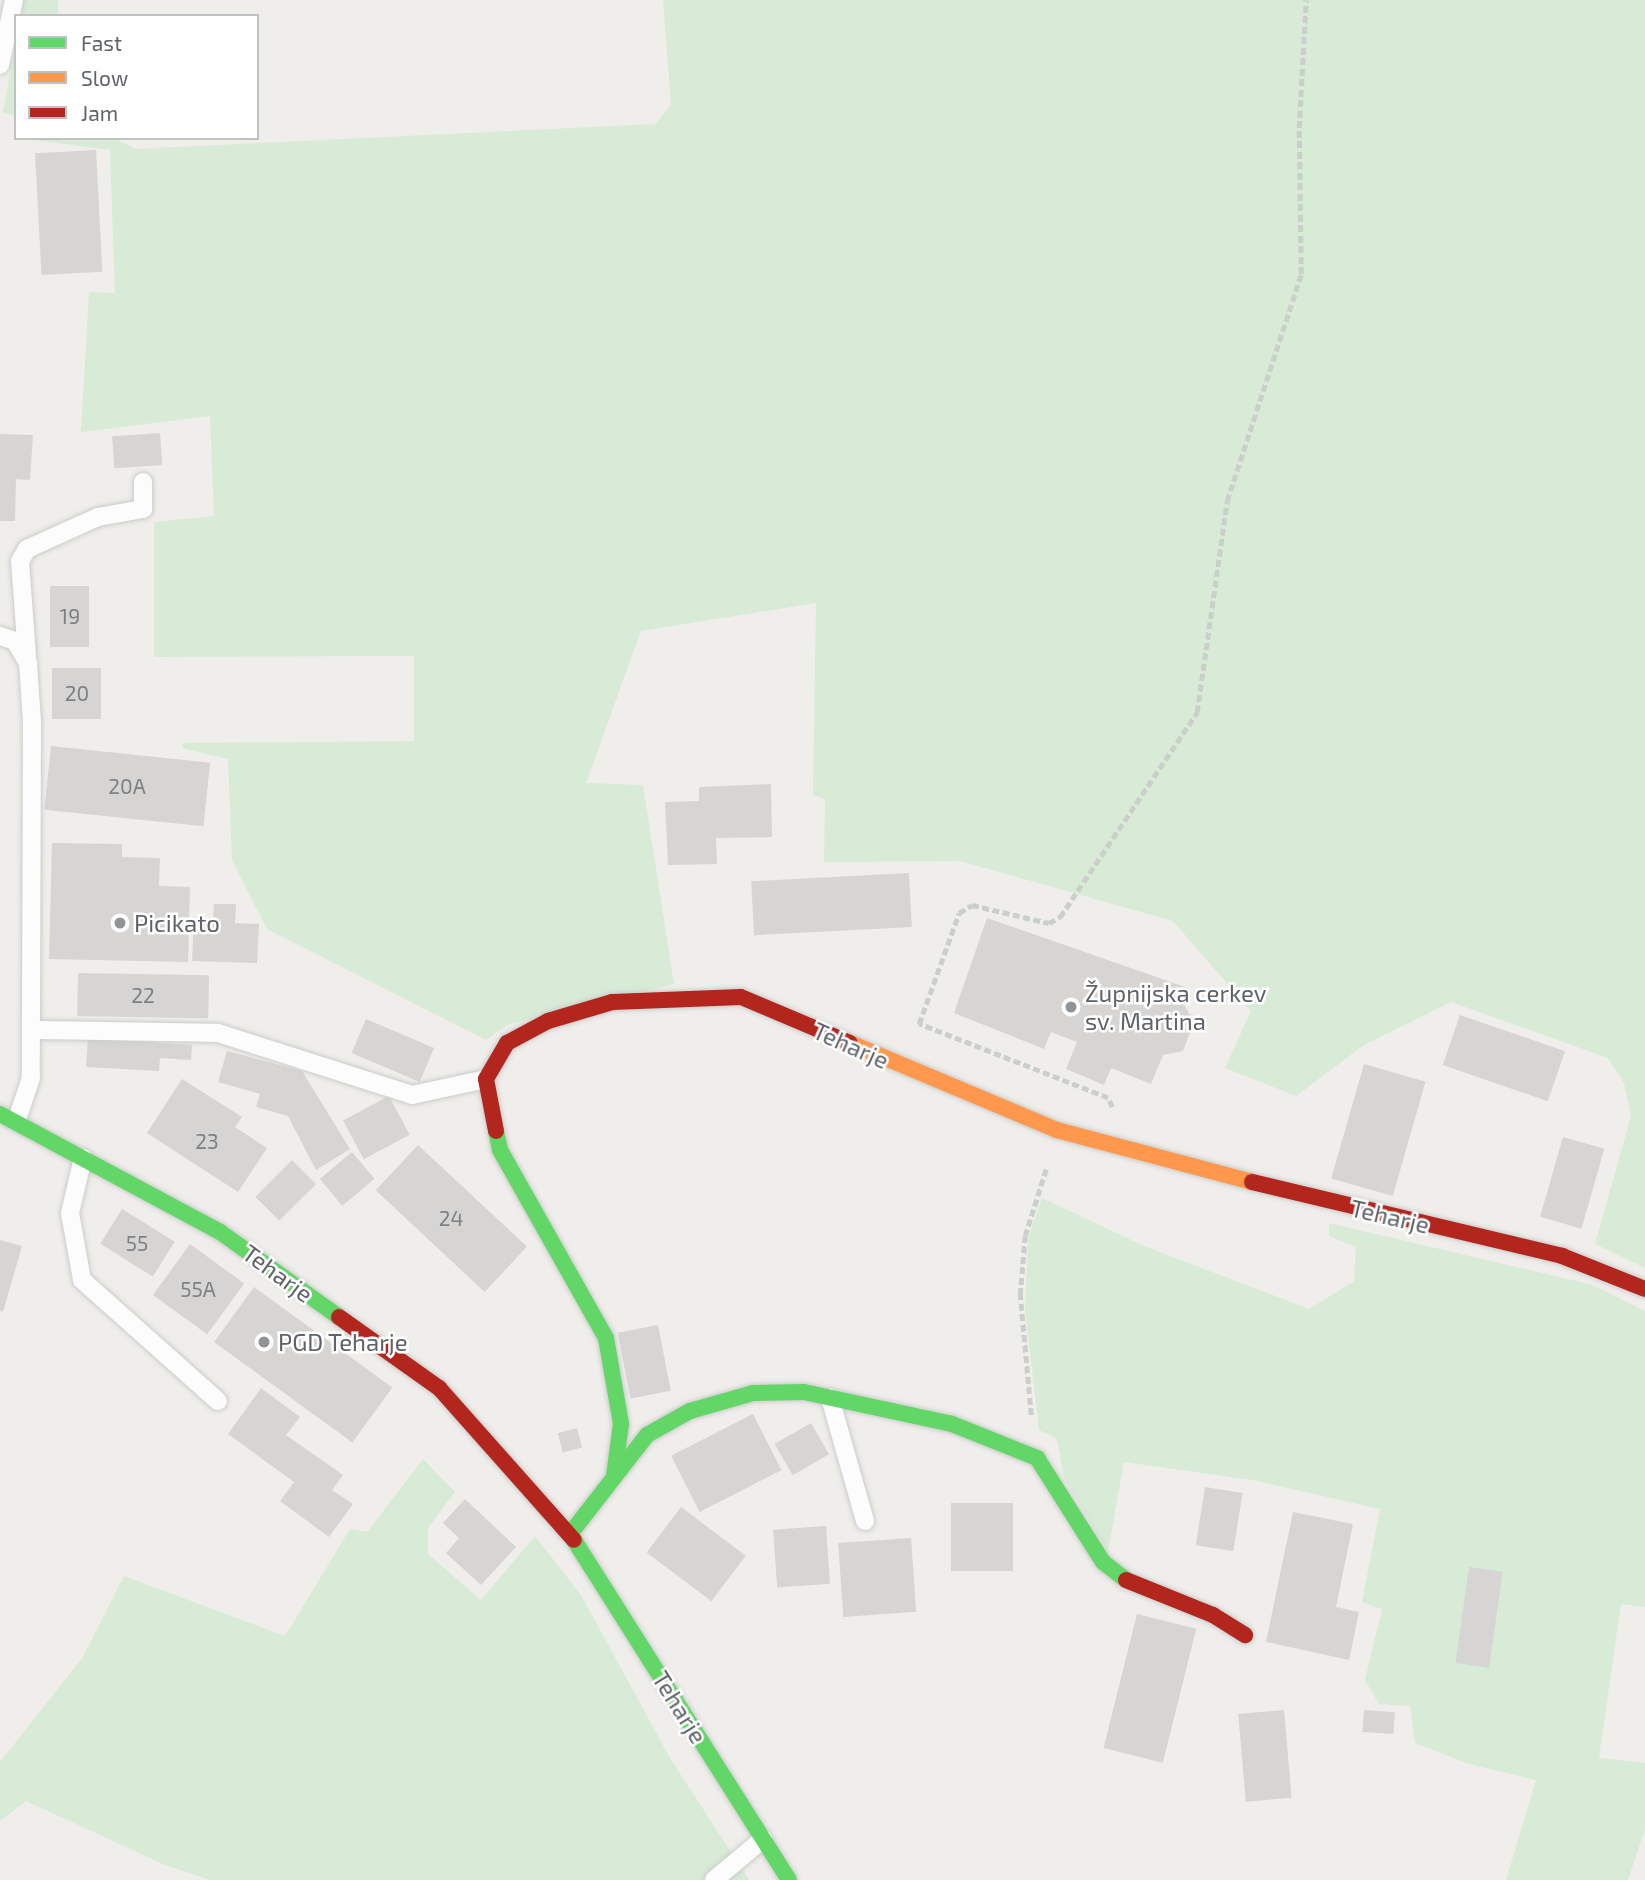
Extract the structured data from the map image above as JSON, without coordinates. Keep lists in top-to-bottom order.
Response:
{
  "streets": {
    "street": ["Teharje"]
  },
  "places": ["Picikato", "Župnijska cerkev sv. Martina", "PGD Teharje"],
  "house_numbers": [
    "19",
    "20",
    "20A",
    "22",
    "23",
    "24",
    "55",
    "55A"
  ],
  "legend": ["Fast", "Slow", "Jam"]
}
